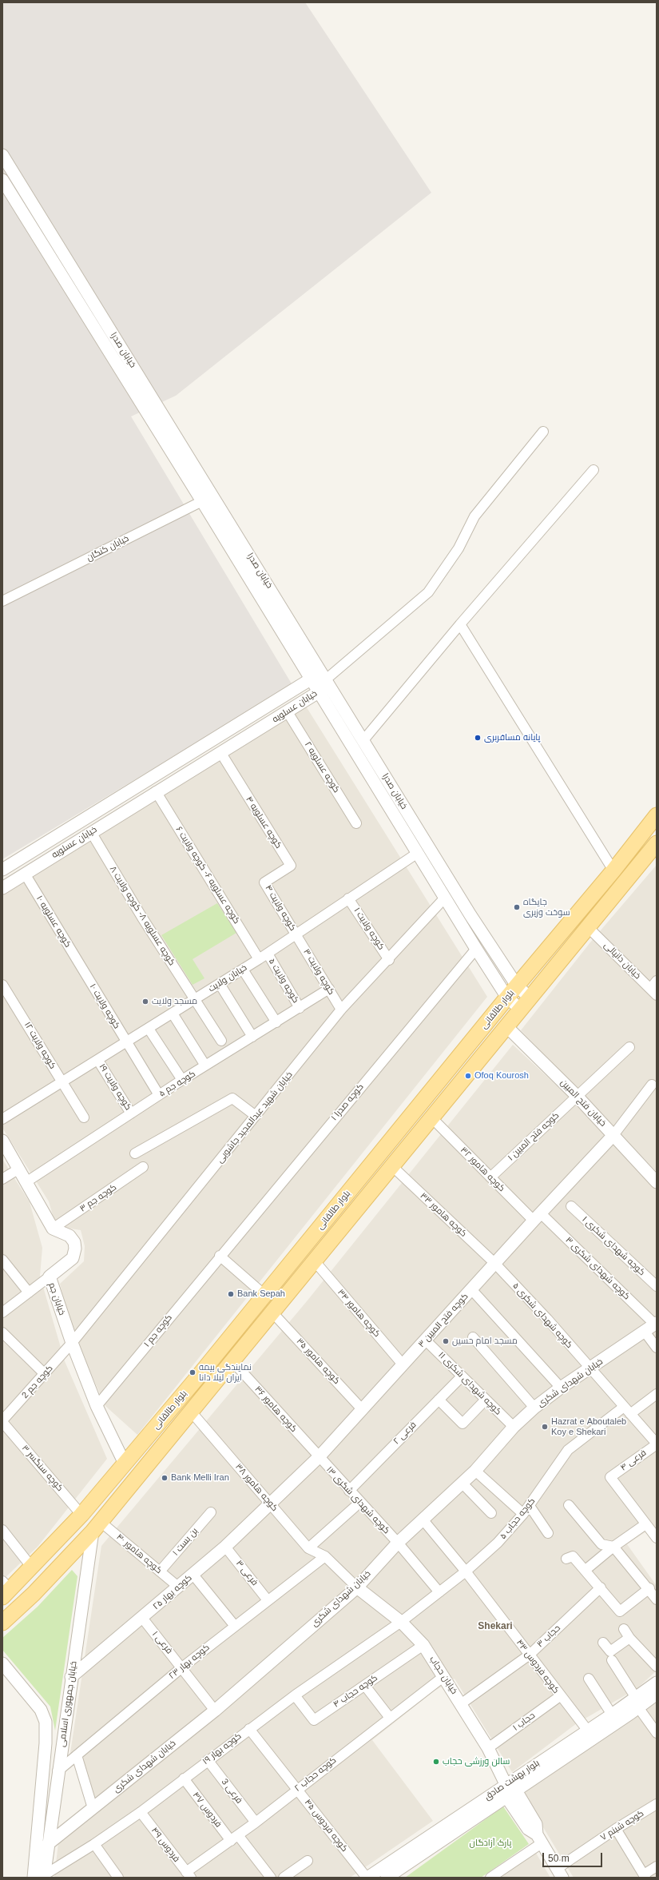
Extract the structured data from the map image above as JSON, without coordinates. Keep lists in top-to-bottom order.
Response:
{
  "streets": {
    "main road": ["بلوار طالقانی"],
    "street": [
      "خیابان صدرا",
      "خیابان کنگان",
      "خیابان عسلویه",
      "کوچه عسلویه ۲",
      "کوچه عسلویه ۴",
      "کوچه عسلویه ۶- کوچه ولایت ۶",
      "کوچه ولایت ۴",
      "کوچه عسلویه ۸- کوچه ولایت ۸",
      "کوچه عسلویه ۱۰",
      "کوچه ولایت ۱",
      "خیابان دانیالی",
      "کوچه ولایت ۳",
      "خیابان ولایت",
      "کوچه ولایت ۵",
      "کوچه ولایت ۱۰",
      "کوچه ولایت ۱۲",
      "کوچه جم ۵",
      "کوچه ولایت ۱۹",
      "کوچه صدرا ۱",
      "خیابان فتح المبین",
      "خیابان شهید عبدالمجید جاشویی",
      "کوچه فتح المبین ۱",
      "کوچه هامور ۳۲",
      "کوچه جم ۳",
      "کوچه هامور ۳۳",
      "کوچه شهدای شکری ۱",
      "کوچه شهدای شکری ۳",
      "خیابان جم",
      "کوچه هامور ۳۴",
      "کوچه شهدای شکری ۵",
      "کوچه فتح المبین ۳",
      "کوچه جم ۱",
      "کوچه هامور ۳۵",
      "کوچه جم 2",
      "خیابان شهدای شکری",
      "کوچه شهدای شکری ۱۱",
      "کوچه هامور ۳۶",
      "فرعی ۲",
      "فرعی ۴",
      "کوچه سنگسر ۳",
      "کوچه هامور ۳۸",
      "کوچه شهدای شکری ۱۳",
      "کوچه حجاب ۵",
      "بن بست ۱",
      "کوچه هامور ۴۰",
      "فرعی ۳",
      "کوچه بهار ۲۵",
      "حجاب ۳",
      "فرعی ۱",
      "کوچه بهار ۲۳",
      "کوچه فردوس ۴۳",
      "خیابان حجاب",
      "کوچه حجاب ۴",
      "خیابان جمهوری اسلامی",
      "حجاب ۱",
      "کوچه بهار ۱۹",
      "کوچه حجاب ۲",
      "بلوار بهشت صادق",
      "فرعی 3",
      "فردوس ۴۷",
      "کوچه فردوس ۴۵",
      "کوچه شبنم ۷",
      "فردوس ۴۹"
    ]
  },
  "crossings": [
    ["خیابان صدرا", "خیابان کنگان"],
    ["خیابان صدرا", "خیابان عسلویه"],
    ["خیابان صدرا", "خیابان ولایت"],
    ["خیابان صدرا", "بلوار طالقانی"],
    ["خیابان صدرا", "کوچه صدرا ۱"],
    ["خیابان صدرا", "خیابان شهید عبدالمجید جاشویی"],
    ["خیابان عسلویه", "کوچه عسلویه ۲"],
    ["خیابان عسلویه", "کوچه عسلویه ۴"],
    ["خیابان عسلویه", "کوچه عسلویه ۶- کوچه ولایت ۶"],
    ["خیابان عسلویه", "کوچه عسلویه ۸- کوچه ولایت ۸"],
    ["خیابان عسلویه", "کوچه عسلویه ۱۰"],
    ["کوچه عسلویه ۴", "کوچه ولایت ۴"],
    ["کوچه عسلویه ۶- کوچه ولایت ۶", "خیابان ولایت"],
    ["کوچه ولایت ۴", "کوچه ولایت ۳"],
    ["کوچه ولایت ۴", "خیابان ولایت"],
    ["کوچه عسلویه ۸- کوچه ولایت ۸", "خیابان ولایت"],
    ["کوچه عسلویه ۱۰", "کوچه ولایت ۱۰"],
    ["کوچه ولایت ۱", "خیابان ولایت"],
    ["کوچه ولایت ۱", "خیابان شهید عبدالمجید جاشویی"],
    ["خیابان دانیالی", "بلوار طالقانی"],
    ["کوچه ولایت ۳", "خیابان ولایت"],
    ["کوچه ولایت ۳", "کوچه جم ۵"],
    ["کوچه ولایت ۳", "خیابان شهید عبدالمجید جاشویی"],
    ["خیابان ولایت", "کوچه ولایت ۵"],
    ["خیابان ولایت", "کوچه ولایت ۱۰"],
    ["خیابان ولایت", "کوچه ولایت ۱۲"],
    ["خیابان ولایت", "کوچه ولایت ۱۹"],
    ["کوچه ولایت ۵", "کوچه جم ۵"],
    ["کوچه ولایت ۱۰", "کوچه جم ۵"],
    ["بلوار طالقانی", "خیابان فتح المبین"],
    ["بلوار طالقانی", "کوچه هامور ۳۲"],
    ["بلوار طالقانی", "کوچه هامور ۳۳"],
    ["بلوار طالقانی", "خیابان جم"],
    ["بلوار طالقانی", "کوچه هامور ۳۴"],
    ["بلوار طالقانی", "کوچه هامور ۳۵"],
    ["بلوار طالقانی", "کوچه هامور ۳۶"],
    ["بلوار طالقانی", "کوچه سنگسر ۳"],
    ["بلوار طالقانی", "کوچه هامور ۳۸"],
    ["بلوار طالقانی", "کوچه هامور ۴۰"],
    ["بلوار طالقانی", "خیابان جمهوری اسلامی"],
    ["کوچه جم ۵", "کوچه ولایت ۱۹"],
    ["کوچه صدرا ۱", "کوچه جم ۱"],
    ["خیابان فتح المبین", "کوچه فتح المبین ۱"],
    ["خیابان فتح المبین", "کوچه فتح المبین ۳"],
    ["خیابان شهید عبدالمجید جاشویی", "خیابان جم"],
    ["خیابان شهید عبدالمجید جاشویی", "کوچه جم 2"],
    ["کوچه فتح المبین ۱", "کوچه هامور ۳۲"],
    ["کوچه هامور ۳۲", "کوچه شهدای شکری ۳"],
    ["کوچه هامور ۳۲", "کوچه فتح المبین ۳"],
    ["کوچه جم ۳", "خیابان جم"],
    ["کوچه هامور ۳۳", "کوچه شهدای شکری ۵"],
    ["کوچه هامور ۳۳", "کوچه فتح المبین ۳"],
    ["کوچه شهدای شکری ۳", "کوچه فتح المبین ۳"],
    ["کوچه شهدای شکری ۳", "خیابان شهدای شکری"],
    ["خیابان جم", "کوچه جم ۱"],
    ["خیابان جم", "کوچه جم 2"],
    ["کوچه هامور ۳۴", "کوچه فتح المبین ۳"],
    ["کوچه شهدای شکری ۵", "کوچه فتح المبین ۳"],
    ["کوچه شهدای شکری ۵", "خیابان شهدای شکری"],
    ["کوچه شهدای شکری ۵", "فرعی ۴"],
    ["کوچه شهدای شکری ۵", "کوچه حجاب ۵"],
    ["کوچه فتح المبین ۳", "کوچه هامور ۳۵"],
    ["کوچه فتح المبین ۳", "کوچه شهدای شکری ۱۱"],
    ["کوچه فتح المبین ۳", "کوچه هامور ۳۶"],
    ["کوچه فتح المبین ۳", "کوچه هامور ۳۸"],
    ["کوچه فتح المبین ۳", "کوچه شهدای شکری ۱۳"],
    ["کوچه فتح المبین ۳", "کوچه بهار ۲۵"],
    ["کوچه جم 2", "کوچه سنگسر ۳"],
    ["خیابان شهدای شکری", "کوچه شهدای شکری ۱۱"],
    ["خیابان شهدای شکری", "کوچه هامور ۳۸"],
    ["خیابان شهدای شکری", "کوچه شهدای شکری ۱۳"],
    ["خیابان شهدای شکری", "فرعی ۱"],
    ["خیابان شهدای شکری", "کوچه فردوس ۴۳"],
    ["خیابان شهدای شکری", "خیابان حجاب"],
    ["خیابان شهدای شکری", "خیابان جمهوری اسلامی"],
    ["کوچه شهدای شکری ۱۱", "فرعی ۲"],
    ["کوچه هامور ۳۶", "کوچه شهدای شکری ۱۳"],
    ["فرعی ۲", "کوچه شهدای شکری ۱۳"],
    ["کوچه هامور ۳۸", "کوچه بهار ۲۵"],
    ["کوچه هامور ۳۸", "کوچه بهار ۲۳"],
    ["کوچه هامور ۳۸", "خیابان حجاب"],
    ["کوچه شهدای شکری ۱۳", "کوچه حجاب ۵"],
    ["کوچه حجاب ۵", "کوچه فردوس ۴۳"],
    ["کوچه حجاب ۵", "خیابان حجاب"],
    ["کوچه حجاب ۵", "کوچه بهار ۱۹"],
    ["بن بست ۱", "کوچه هامور ۴۰"],
    ["کوچه هامور ۴۰", "کوچه بهار ۲۵"],
    ["کوچه هامور ۴۰", "خیابان جمهوری اسلامی"],
    ["فرعی ۳", "کوچه بهار ۲۵"],
    ["فرعی ۳", "کوچه بهار ۲۳"],
    ["کوچه بهار ۲۵", "فرعی ۱"],
    ["کوچه بهار ۲۵", "خیابان جمهوری اسلامی"],
    ["حجاب ۳", "کوچه فردوس ۴۳"],
    ["حجاب ۳", "خیابان حجاب"],
    ["فرعی ۱", "کوچه بهار ۲۳"],
    ["کوچه بهار ۲۳", "خیابان جمهوری اسلامی"],
    ["کوچه فردوس ۴۳", "حجاب ۱"],
    ["کوچه فردوس ۴۳", "بلوار بهشت صادق"],
    ["خیابان حجاب", "کوچه حجاب ۴"],
    ["خیابان حجاب", "حجاب ۱"],
    ["خیابان حجاب", "کوچه بهار ۱۹"],
    ["خیابان حجاب", "کوچه حجاب ۲"],
    ["خیابان حجاب", "بلوار بهشت صادق"],
    ["کوچه حجاب ۴", "کوچه بهار ۱۹"],
    ["خیابان جمهوری اسلامی", "کوچه بهار ۱۹"],
    ["کوچه بهار ۱۹", "فرعی 3"],
    ["کوچه بهار ۱۹", "فردوس ۴۷"],
    ["کوچه بهار ۱۹", "کوچه فردوس ۴۵"],
    ["کوچه بهار ۱۹", "فردوس ۴۹"],
    ["کوچه حجاب ۲", "فرعی 3"],
    ["کوچه حجاب ۲", "فردوس ۴۷"],
    ["کوچه حجاب ۲", "کوچه فردوس ۴۵"],
    ["کوچه حجاب ۲", "فردوس ۴۹"],
    ["بلوار بهشت صادق", "کوچه فردوس ۴۵"]
  ],
  "districts": ["Shekari"],
  "parks": ["پارک آزادگان"],
  "places": [
    "پایانه مسافربری",
    "جایگاه سوخت وزیری",
    "مسجد ولایت",
    "Ofoq Kourosh",
    "Bank Sepah",
    "مسجد امام حسین",
    "نمایندگی بیمه ایران لیلا دانا",
    "Hazrat e Aboutaleb Koy e Shekari",
    "Bank Melli Iran",
    "سالن ورزشی حجاب"
  ],
  "scale_bar": "50 m"
}
